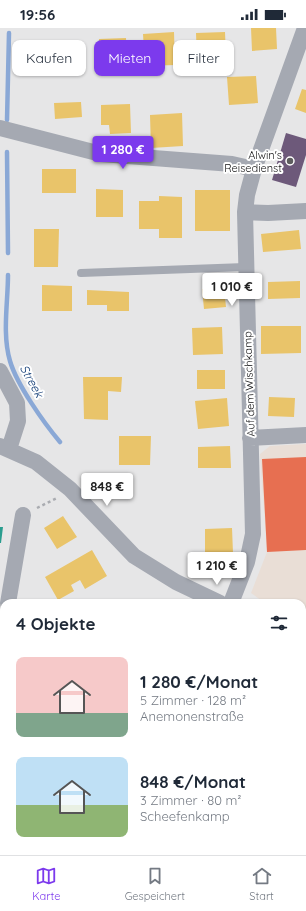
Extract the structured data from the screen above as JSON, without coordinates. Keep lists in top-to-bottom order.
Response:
{
  "streets": {
    "street": ["Auf dem Wischkamp"]
  },
  "water": ["Streek"],
  "places": ["Alwin's Reisedienst"],
  "page": {
    "status": "19:56",
    "chip": ["Kaufen", "Mieten", "Filter"],
    "price": [
      "1 280 €",
      "1 010 €",
      "848 €",
      "1 210 €"
    ],
    "heading": "4 Objekte",
    "list": [
      {
        "name": "1 280 €/Monat",
        "note": "5 Zimmer · 128 m² · Anemonenstraße"
      },
      {
        "name": "848 €/Monat",
        "note": "3 Zimmer · 80 m² · Scheefenkamp"
      }
    ],
    "tabs": ["Karte", "Gespeichert", "Start"]
  }
}
